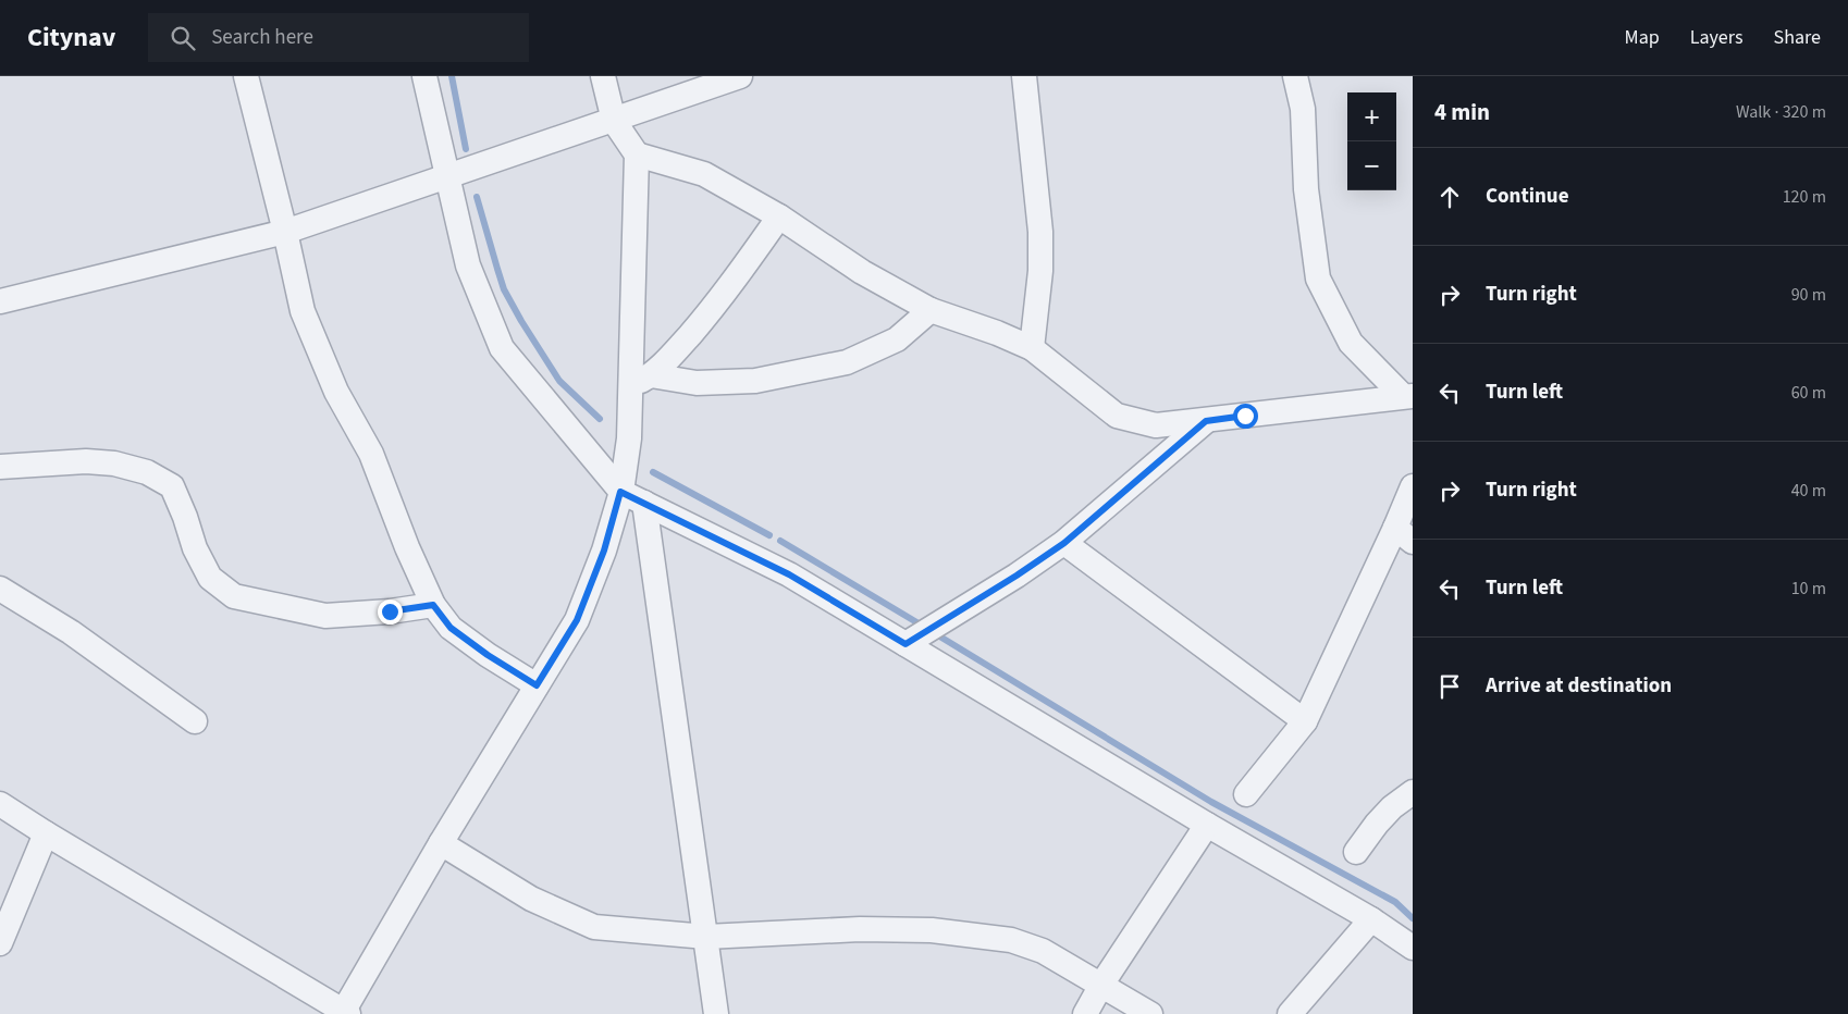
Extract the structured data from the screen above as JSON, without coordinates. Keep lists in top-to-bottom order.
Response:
{
  "page": {
    "header": "Citynav",
    "search": "Search here",
    "nav": ["Map", "Layers", "Share"],
    "heading": ["4 min", "Walk · 320 m"],
    "map_buttons": ["+", "−"],
    "list": [
      ["Continue", "120 m"],
      ["Turn right", "90 m"],
      ["Turn left", "60 m"],
      ["Turn right", "40 m"],
      ["Turn left", "10 m"],
      "Arrive at destination"
    ]
  }
}
